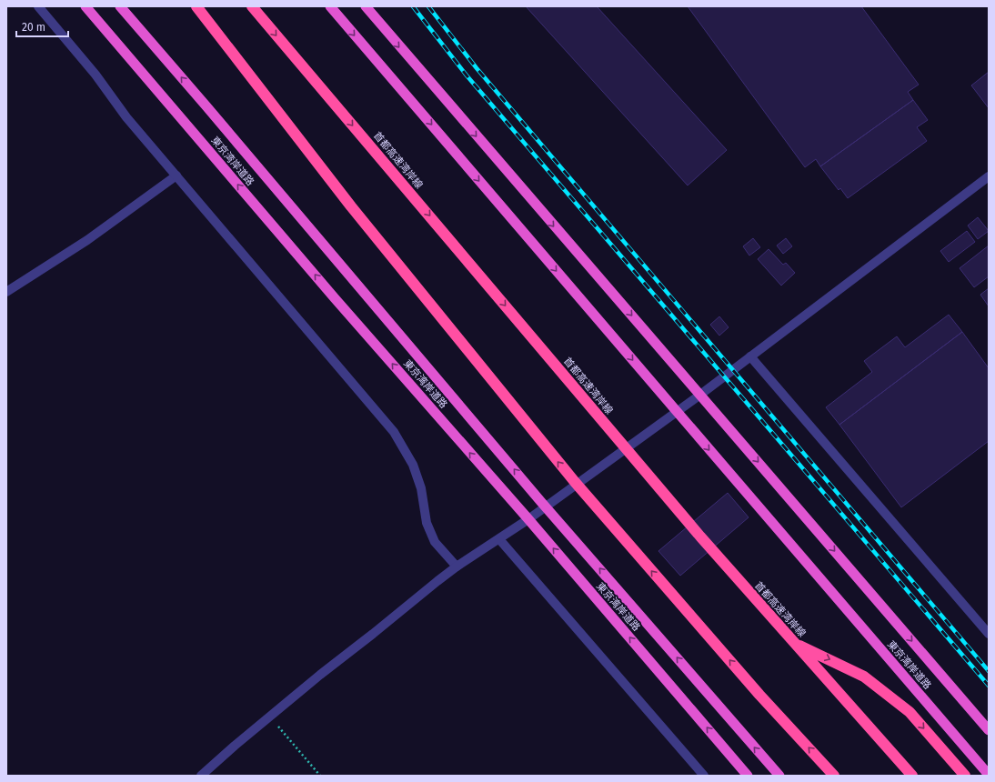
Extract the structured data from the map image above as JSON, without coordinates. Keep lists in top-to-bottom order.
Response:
{
  "streets": {
    "highway": ["首都高速湾岸線", "東京湾岸道路"]
  },
  "scale_bar": "20 m"
}
